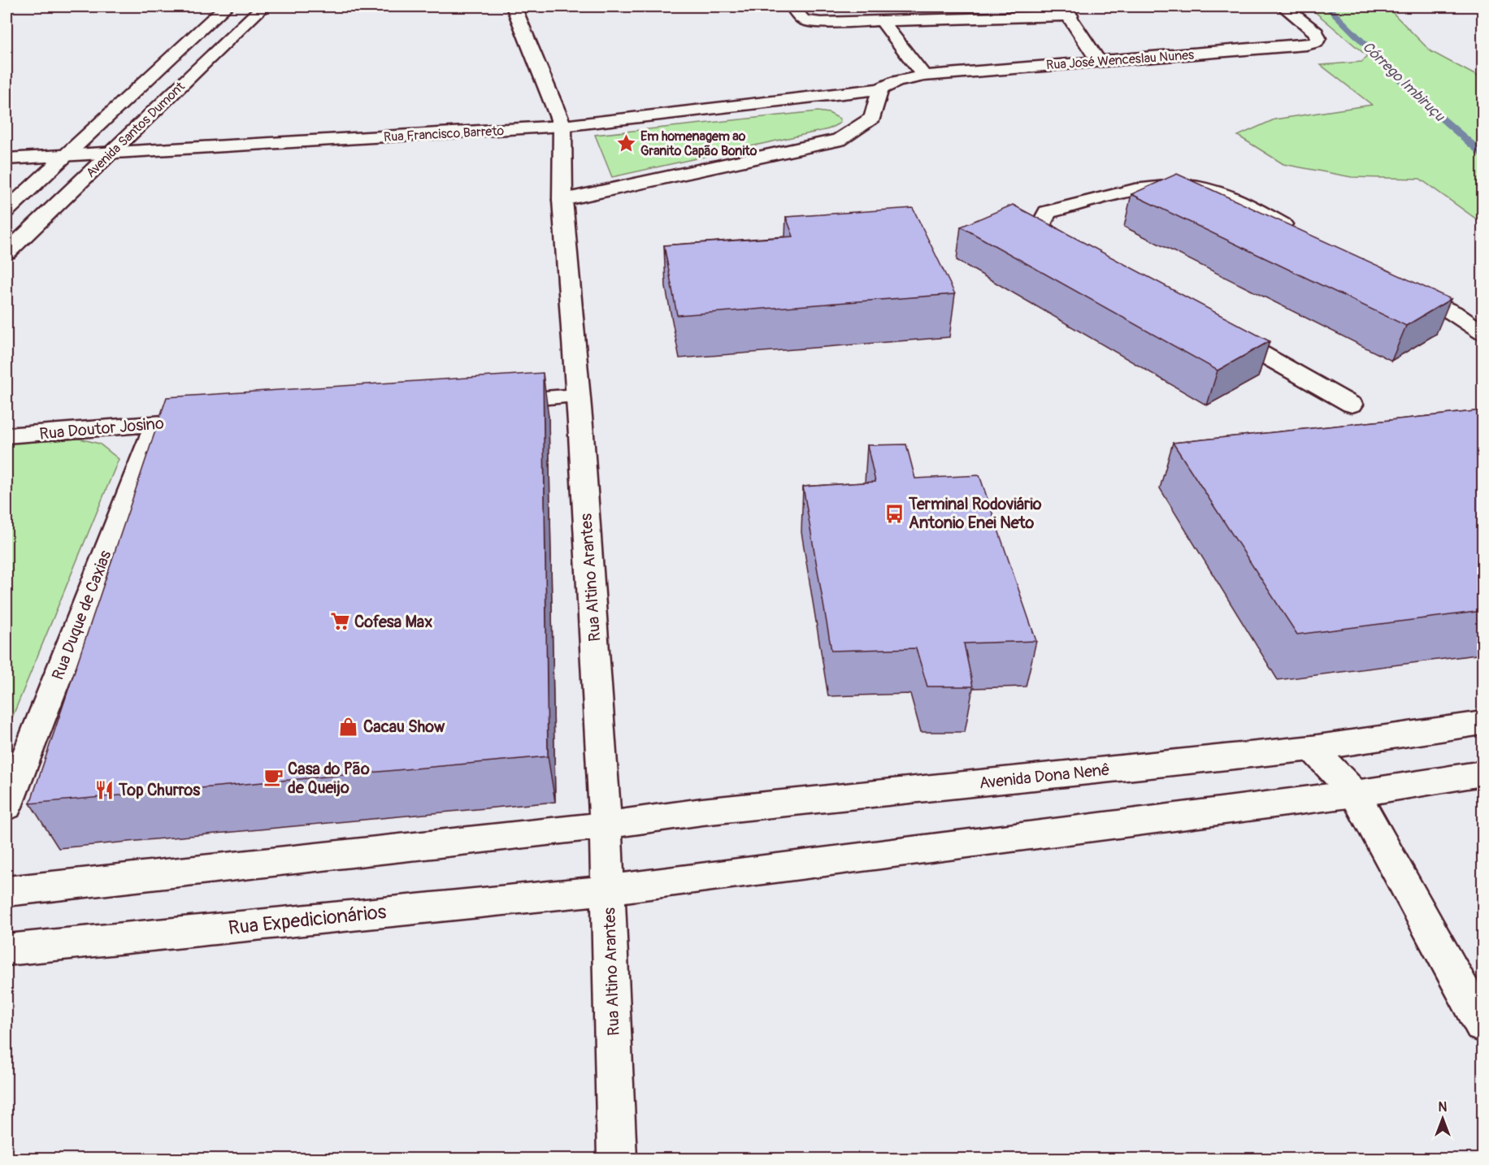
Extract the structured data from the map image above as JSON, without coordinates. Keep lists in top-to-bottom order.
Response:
{
  "streets": {
    "street": [
      "Rua José Wenceslau Nunes",
      "Avenida Santos Dumont",
      "Rua Francisco Barreto",
      "Rua Doutor Josino",
      "Rua Altino Arantes",
      "Rua Duque de Caxias",
      "Avenida Dona Nenê",
      "Rua Expedicionários"
    ]
  },
  "crossings": [
    ["Rua José Wenceslau Nunes", "Rua Francisco Barreto"],
    ["Avenida Santos Dumont", "Rua Francisco Barreto"],
    ["Rua Francisco Barreto", "Rua Altino Arantes"],
    ["Rua Doutor Josino", "Rua Duque de Caxias"],
    ["Rua Altino Arantes", "Avenida Dona Nenê"],
    ["Rua Altino Arantes", "Rua Expedicionários"]
  ],
  "water": ["Córrego Imbiruçu"],
  "places": {
    "place": ["Em homenagem ao Granito Capão Bonito"],
    "bus stop": ["Terminal Rodoviário Antonio Enei Neto"],
    "supermarket": ["Cofesa Max"],
    "shop": ["Cacau Show"],
    "cafe": ["Casa do Pão de Queijo"],
    "restaurant": ["Top Churros"]
  },
  "north": "top"
}
